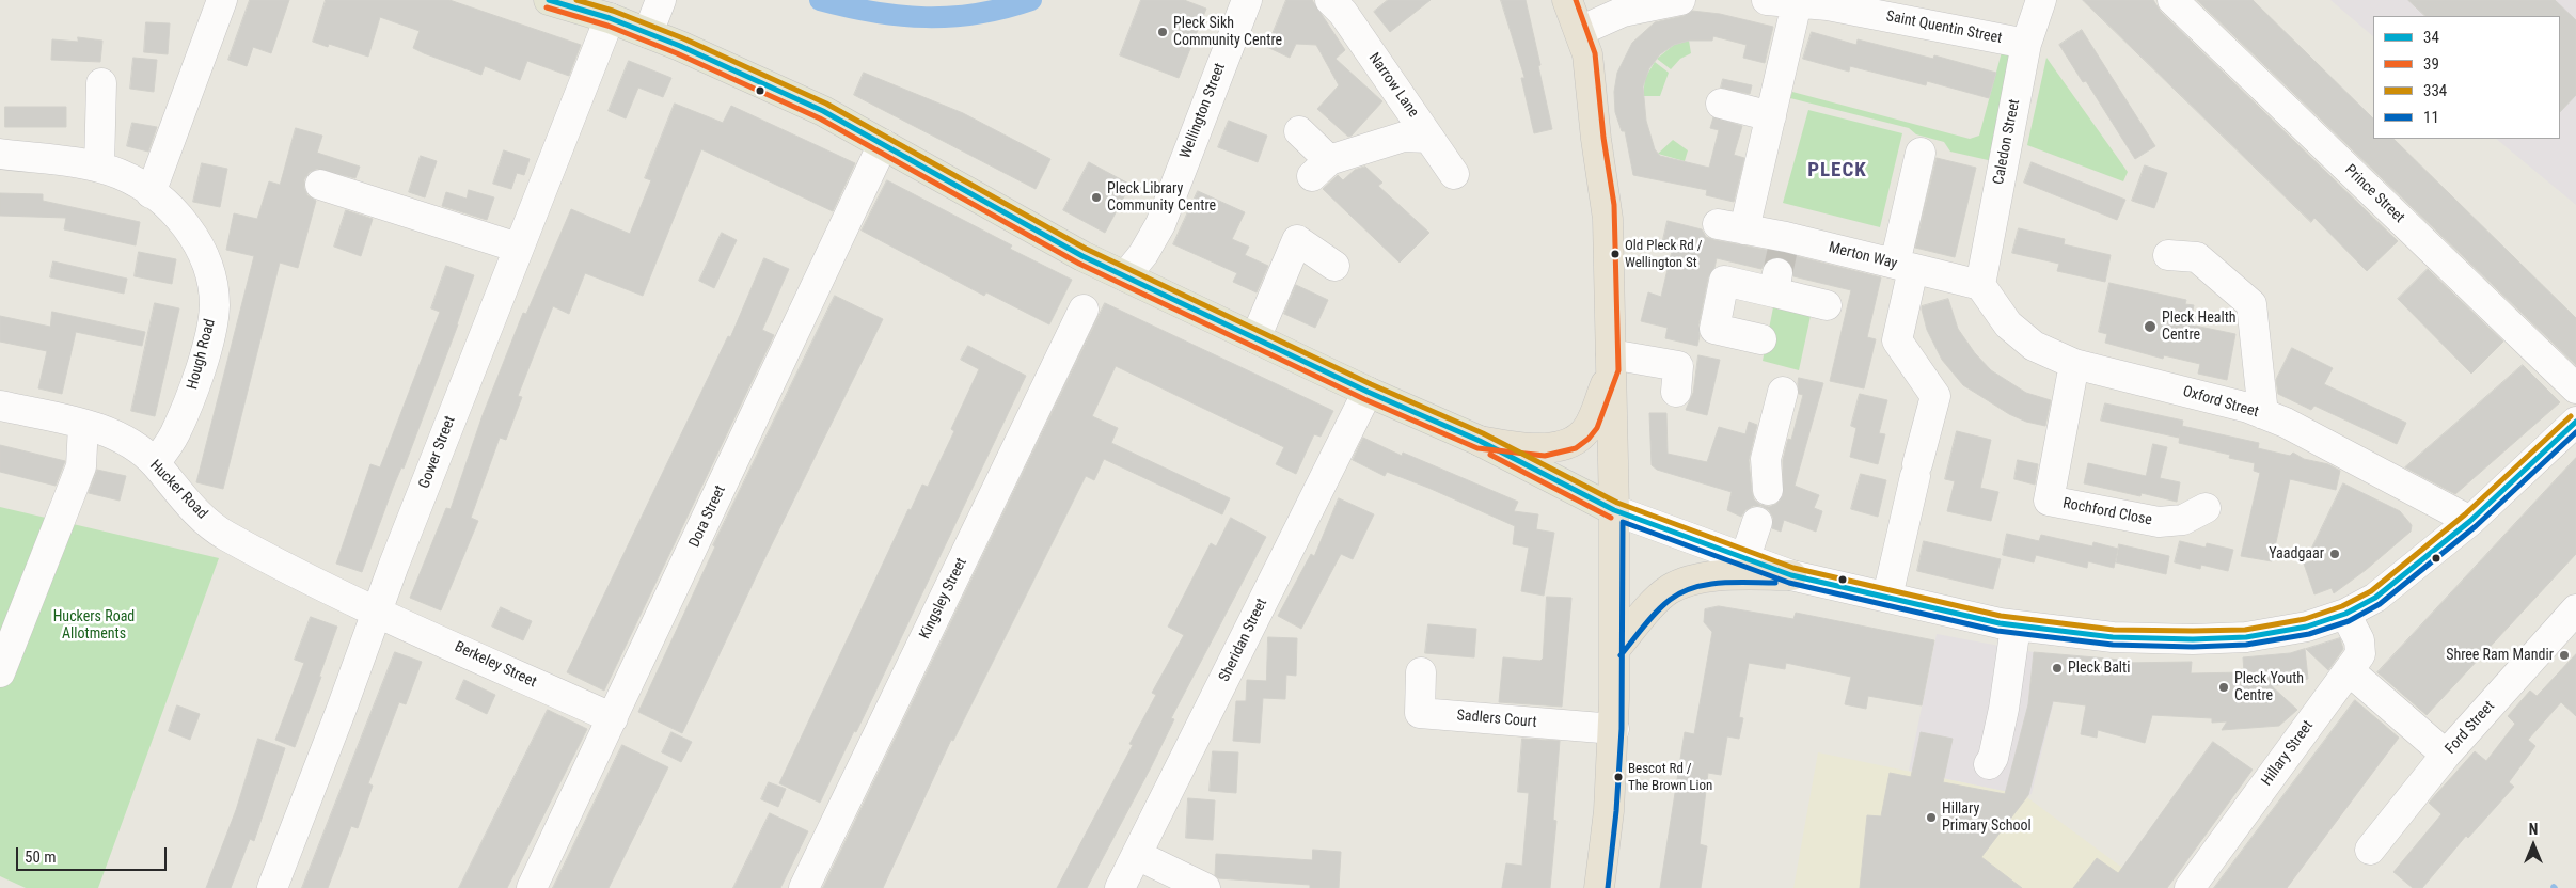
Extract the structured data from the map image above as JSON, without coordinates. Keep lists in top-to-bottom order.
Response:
{
  "streets": {
    "street": [
      "Saint Quentin Street",
      "Narrow Lane",
      "Wellington Street",
      "Caledon Street",
      "Prince Street",
      "Merton Way",
      "Hough Road",
      "Oxford Street",
      "Gower Street",
      "Hucker Road",
      "Rochford Close",
      "Dora Street",
      "Kingsley Street",
      "Sheridan Street",
      "Berkeley Street",
      "Sadlers Court",
      "Ford Street",
      "Hillary Street"
    ]
  },
  "crossings": [
    ["Saint Quentin Street", "Caledon Street"],
    ["Saint Quentin Street", "Merton Way"],
    ["Caledon Street", "Merton Way"],
    ["Caledon Street", "Oxford Street"],
    ["Merton Way", "Oxford Street"],
    ["Hough Road", "Hucker Road"],
    ["Oxford Street", "Rochford Close"],
    ["Gower Street", "Hucker Road"],
    ["Gower Street", "Berkeley Street"],
    ["Hucker Road", "Berkeley Street"],
    ["Dora Street", "Berkeley Street"]
  ],
  "districts": ["PLECK"],
  "parks": ["Huckers Road Allotments"],
  "places": [
    "Pleck Sikh Community Centre",
    "Pleck Library Community Centre",
    "Old Pleck Rd / Wellington St",
    "Pleck Health Centre",
    "Yaadgaar",
    "Shree Ram Mandir",
    "Pleck Balti",
    "Pleck Youth Centre",
    "Bescot Rd / The Brown Lion",
    "Hillary Primary School"
  ],
  "lines": [
    "transit line 34",
    "transit line 39",
    "transit line 334",
    "transit line 11"
  ],
  "legend": [
    "34",
    "39",
    "334",
    "11"
  ],
  "scale_bar": "50 m",
  "north": "top"
}
